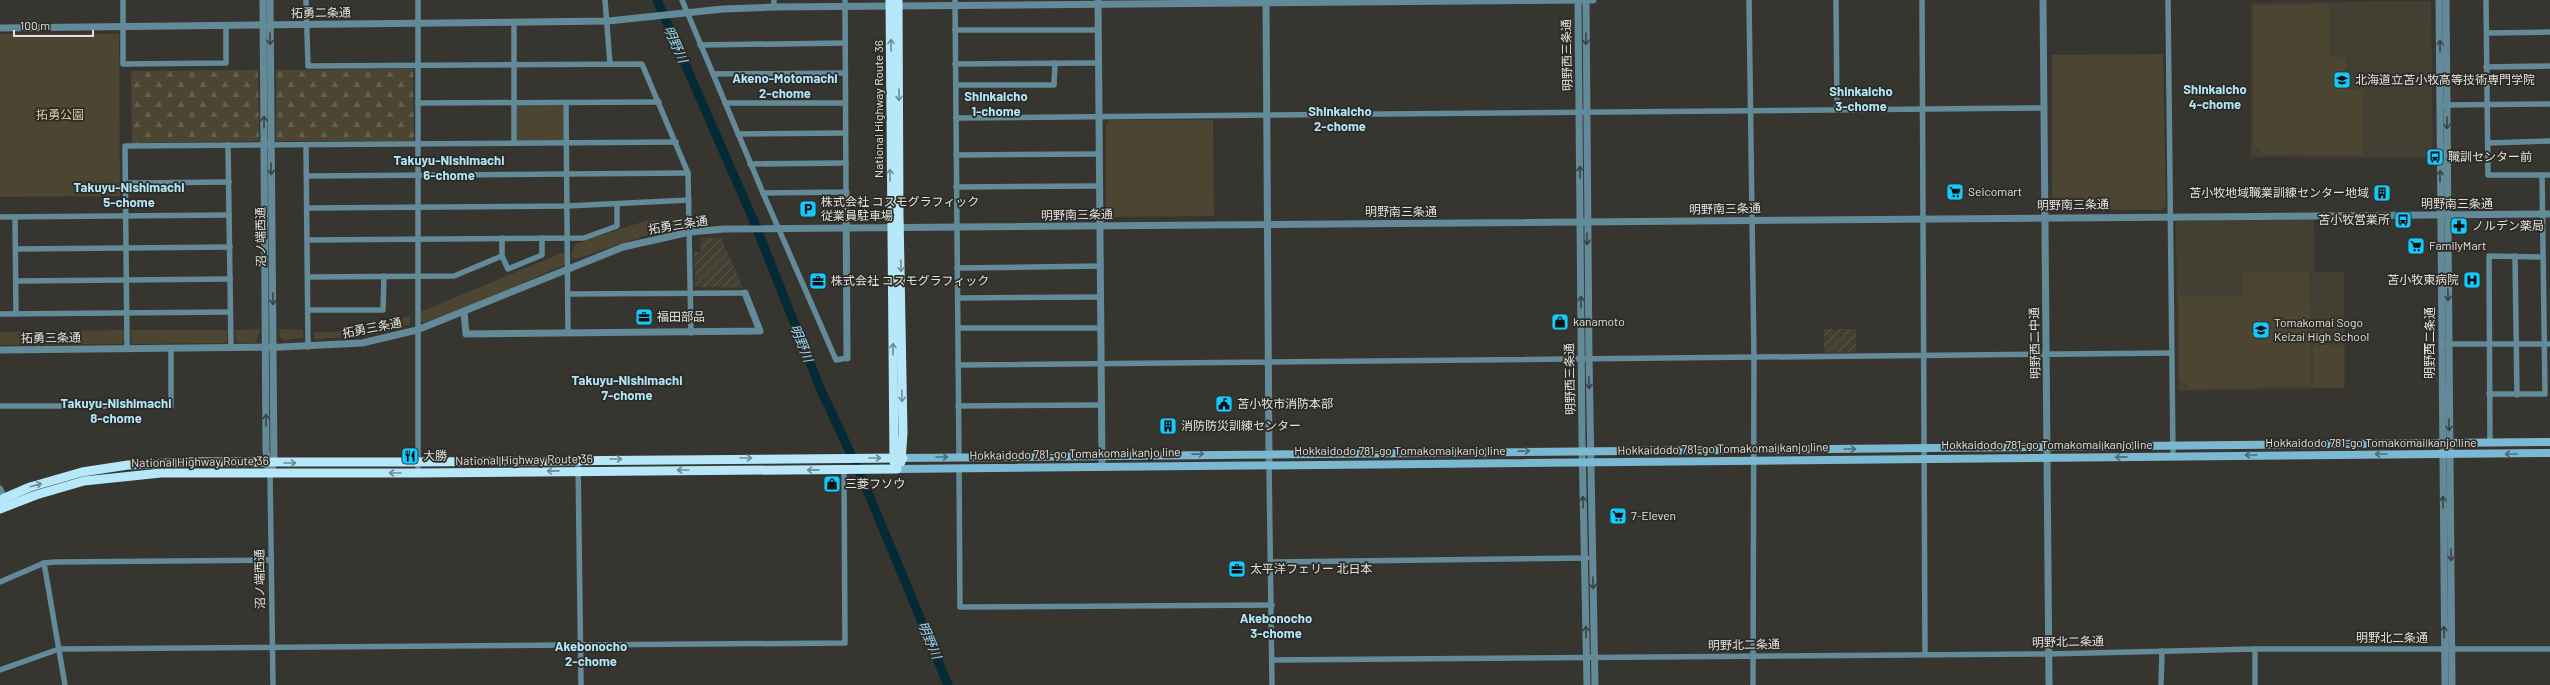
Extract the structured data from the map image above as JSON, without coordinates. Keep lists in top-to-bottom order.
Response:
{
  "streets": {
    "highway": ["National Highway Route 36"],
    "main road": ["Hokkaidodo 781-go Tomakomai kanjo line"],
    "street": [
      "拓勇二条通",
      "明野西三条通",
      "明野南三条通",
      "拓勇三条通",
      "沼ノ端西通",
      "明野西二中通",
      "明野西二条通",
      "明野北二条通"
    ]
  },
  "crossings": [
    ["拓勇二条通", "沼ノ端西通"],
    ["明野西三条通", "明野南三条通"],
    ["明野西三条通", "Hokkaidodo 781-go Tomakomai kanjo line"],
    ["明野西三条通", "明野北二条通"],
    ["National Highway Route 36", "明野南三条通"],
    ["National Highway Route 36", "沼ノ端西通"],
    ["National Highway Route 36", "Hokkaidodo 781-go Tomakomai kanjo line"],
    ["明野南三条通", "明野西二中通"],
    ["明野南三条通", "明野西二条通"],
    ["拓勇三条通", "沼ノ端西通"],
    ["明野西二中通", "Hokkaidodo 781-go Tomakomai kanjo line"],
    ["明野西二中通", "明野北二条通"],
    ["明野西二条通", "Hokkaidodo 781-go Tomakomai kanjo line"],
    ["明野西二条通", "明野北二条通"]
  ],
  "districts": [
    "Akeno-Motomachi 2-chome",
    "Shinkaicho 4-chome",
    "Shinkaicho 3-chome",
    "Shinkaicho 1-chome",
    "Shinkaicho 2-chome",
    "Takuyu-Nishimachi 6-chome",
    "Takuyu-Nishimachi 5-chome",
    "Takuyu-Nishimachi 7-chome",
    "Takuyu-Nishimachi 8-chome",
    "Akebonocho 3-chome",
    "Akebonocho 2-chome"
  ],
  "water": ["明野川"],
  "parks": ["拓勇公園"],
  "places": {
    "school or university": ["北海道立苫小牧高等技術専門学院", "Tomakomai Sogo Keizai High School"],
    "bus stop": ["職訓センター前", "苫小牧営業所"],
    "supermarket": ["Seicomart", "FamilyMart", "7-Eleven"],
    "building": ["苫小牧地域職業訓練センター地域", "消防防災訓練センター"],
    "parking": ["株式会社 コスモグラフィック 従業員駐車場"],
    "pharmacy": ["ノルデン薬局"],
    "hospital": ["苫小牧東病院"],
    "office": ["株式会社 コスモグラフィック", "福田部品", "太平洋フェリー 北日本"],
    "shop": ["kanamoto", "三菱フソウ"],
    "public building": ["苫小牧市消防本部"],
    "restaurant": ["大勝"]
  },
  "scale_bar": "100 m"
}
